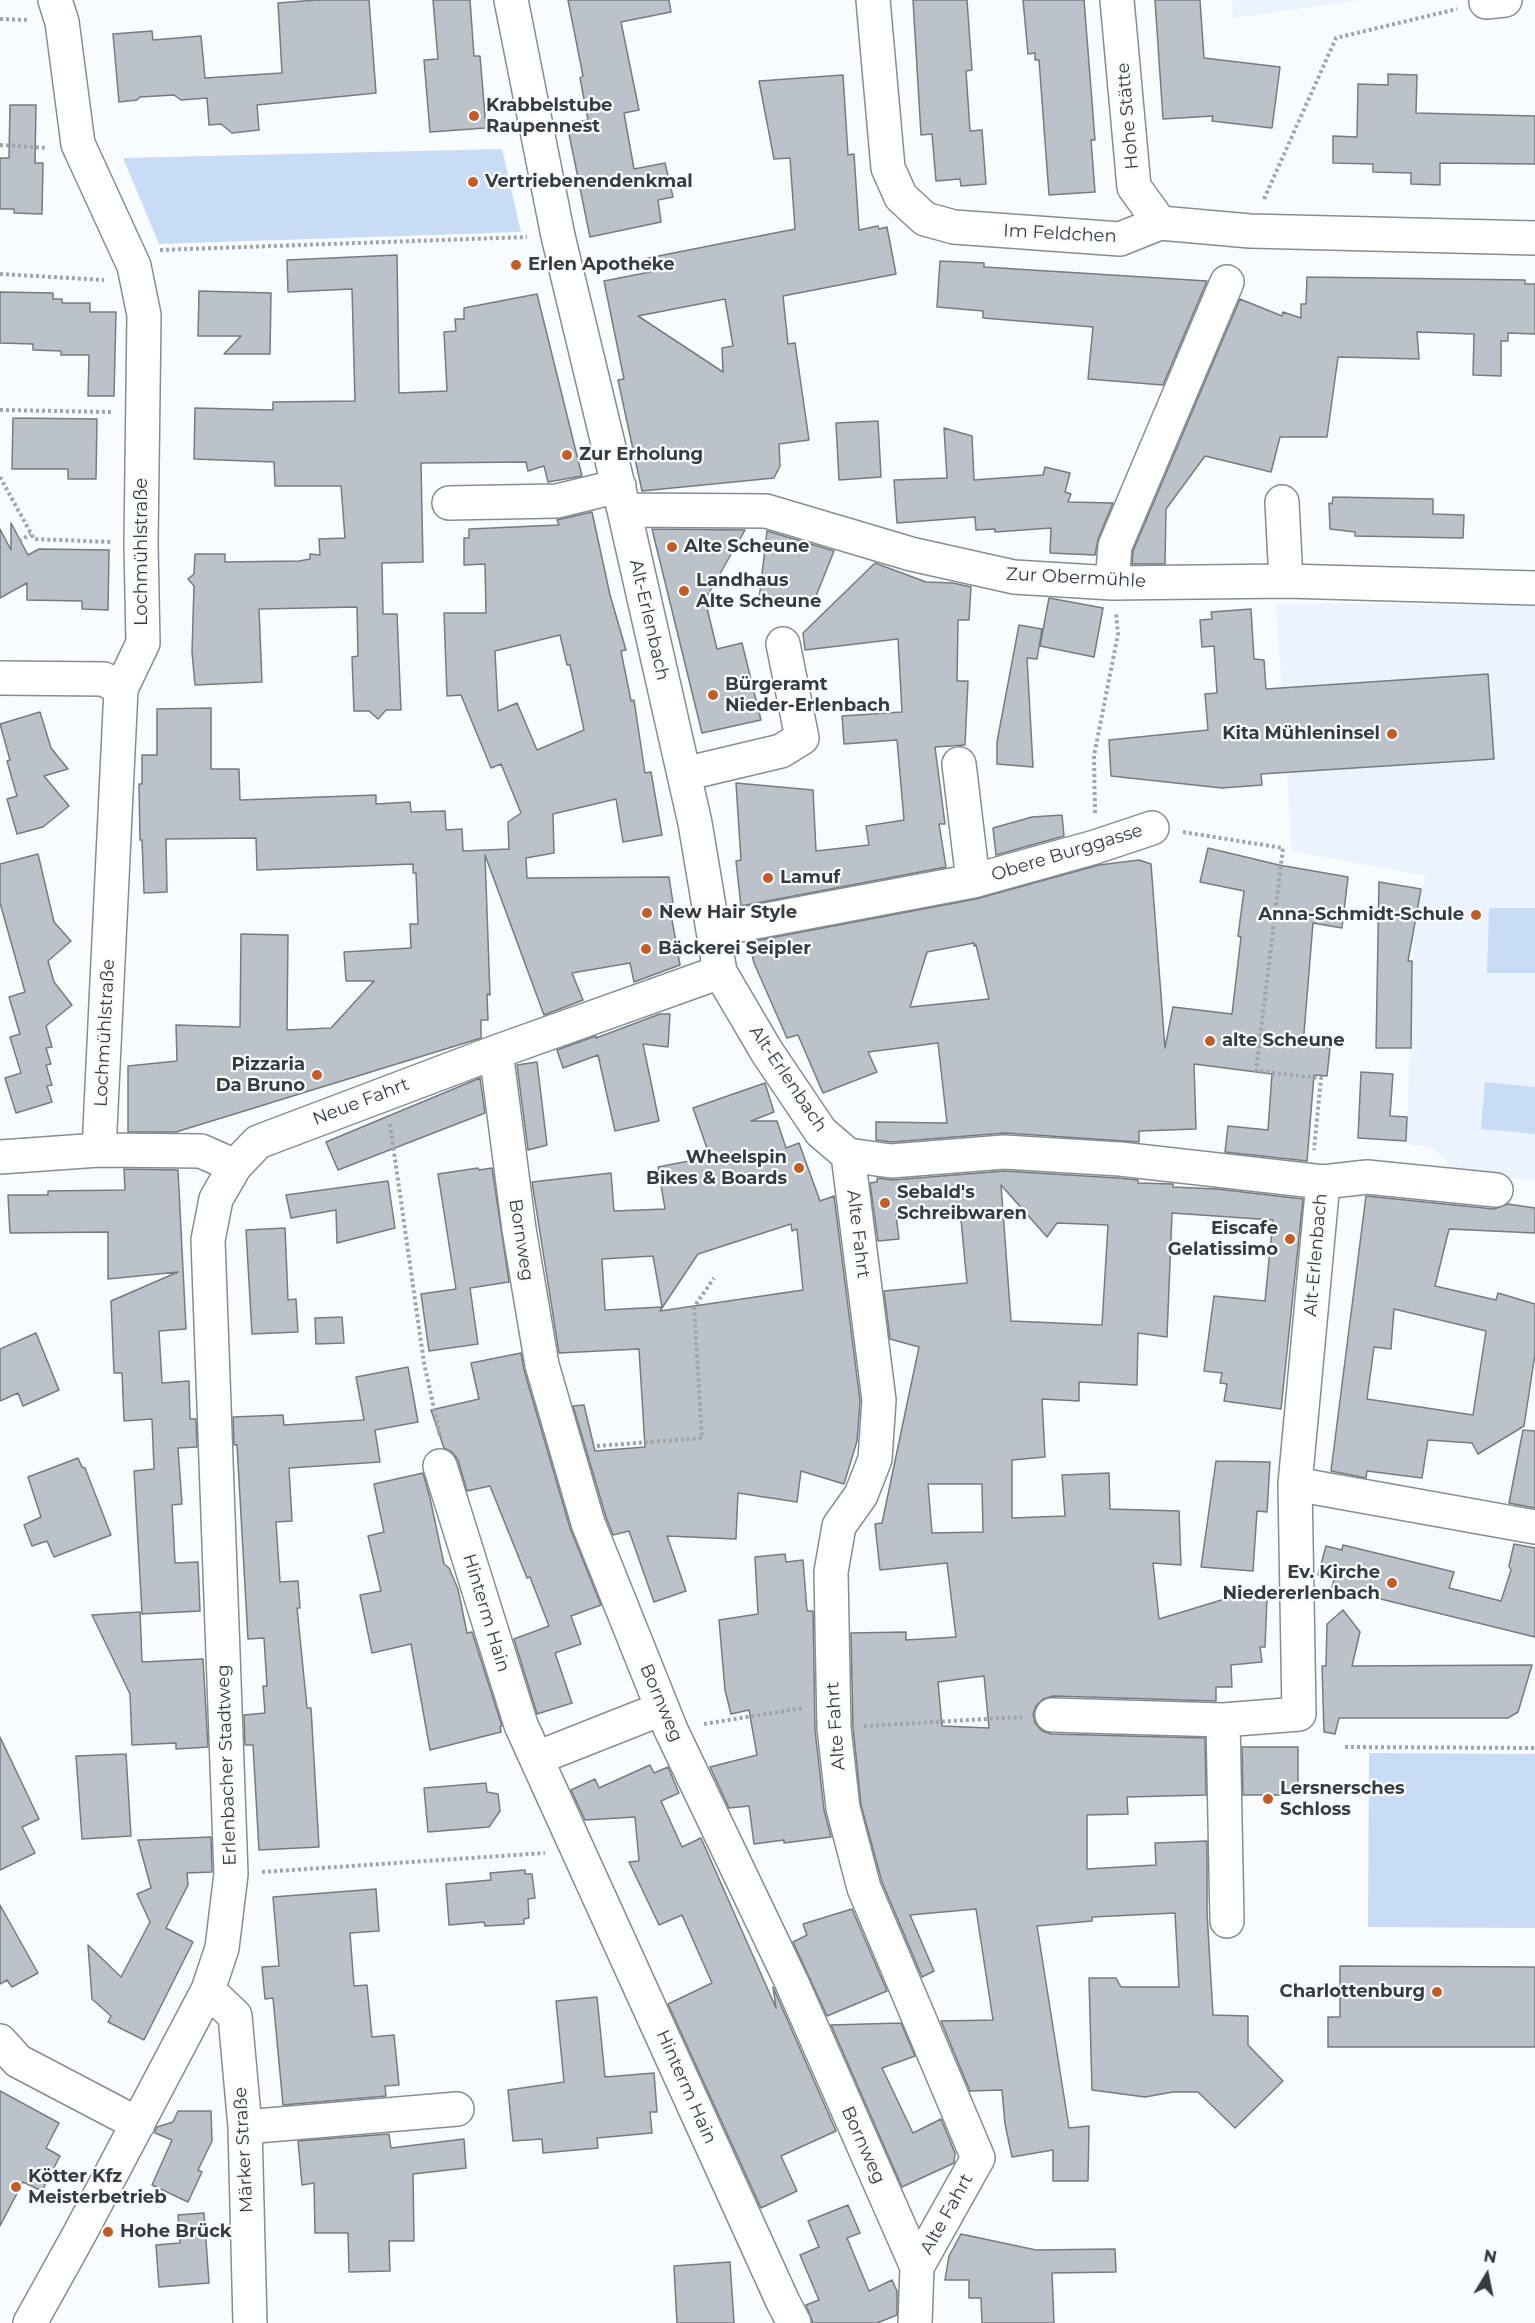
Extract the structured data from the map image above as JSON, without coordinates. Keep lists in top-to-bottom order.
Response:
{
  "streets": {
    "street": [
      "Hohe Stätte",
      "Im Feldchen",
      "Lochmühlstraße",
      "Zur Obermühle",
      "Alt-Erlenbach",
      "Obere Burggasse",
      "Neue Fahrt",
      "Alte Fahrt",
      "Bornweg",
      "Hinterm Hain",
      "Erlenbacher Stadtweg",
      "Märker Straße"
    ]
  },
  "crossings": [
    ["Hohe Stätte", "Im Feldchen"],
    ["Zur Obermühle", "Alt-Erlenbach"],
    ["Alt-Erlenbach", "Obere Burggasse"],
    ["Alt-Erlenbach", "Neue Fahrt"],
    ["Alt-Erlenbach", "Alte Fahrt"],
    ["Neue Fahrt", "Bornweg"],
    ["Neue Fahrt", "Erlenbacher Stadtweg"],
    ["Alte Fahrt", "Bornweg"],
    ["Erlenbacher Stadtweg", "Märker Straße"]
  ],
  "places": [
    "Krabbelstube Raupennest",
    "Vertriebenendenkmal",
    "Erlen Apotheke",
    "Zur Erholung",
    "Alte Scheune",
    "Landhaus Alte Scheune",
    "Bürgeramt Nieder-Erlenbach",
    "Kita Mühleninsel",
    "Lamuf",
    "New Hair Style",
    "Anna-Schmidt-Schule",
    "Bäckerei Seipler",
    "alte Scheune",
    "Pizzaria Da Bruno",
    "Wheelspin Bikes & Boards",
    "Sebald's Schreibwaren",
    "Eiscafe Gelatissimo",
    "Ev. Kirche Niedererlenbach",
    "Lersnersches Schloss",
    "Charlottenburg",
    "Kötter Kfz Meisterbetrieb",
    "Hohe Brück"
  ],
  "north": "top"
}
